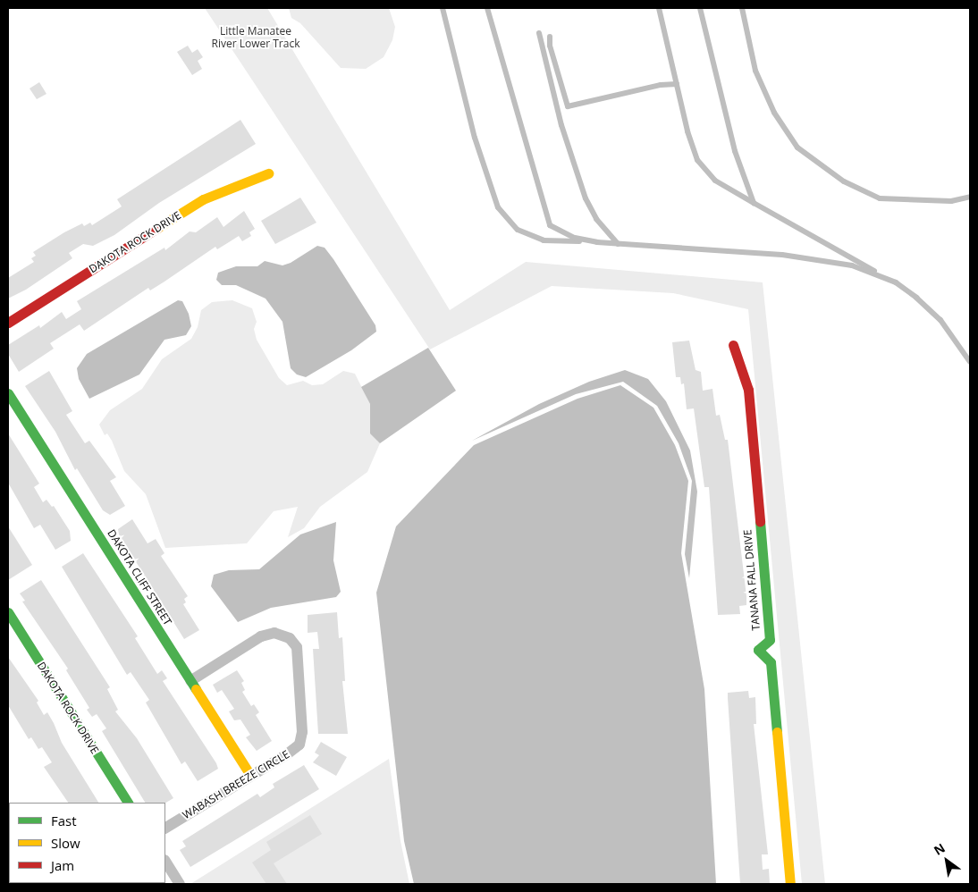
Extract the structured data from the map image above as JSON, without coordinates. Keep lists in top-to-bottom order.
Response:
{
  "streets": {
    "street": [
      "DAKOTA ROCK DRIVE",
      "DAKOTA CLIFF STREET",
      "TANANA FALL DRIVE",
      "WABASH BREEZE CIRCLE"
    ]
  },
  "crossings": [
    ["DAKOTA CLIFF STREET", "WABASH BREEZE CIRCLE"]
  ],
  "parks": ["Little Manatee River Lower Track"],
  "legend": ["Fast", "Slow", "Jam"],
  "north": "top left"
}
